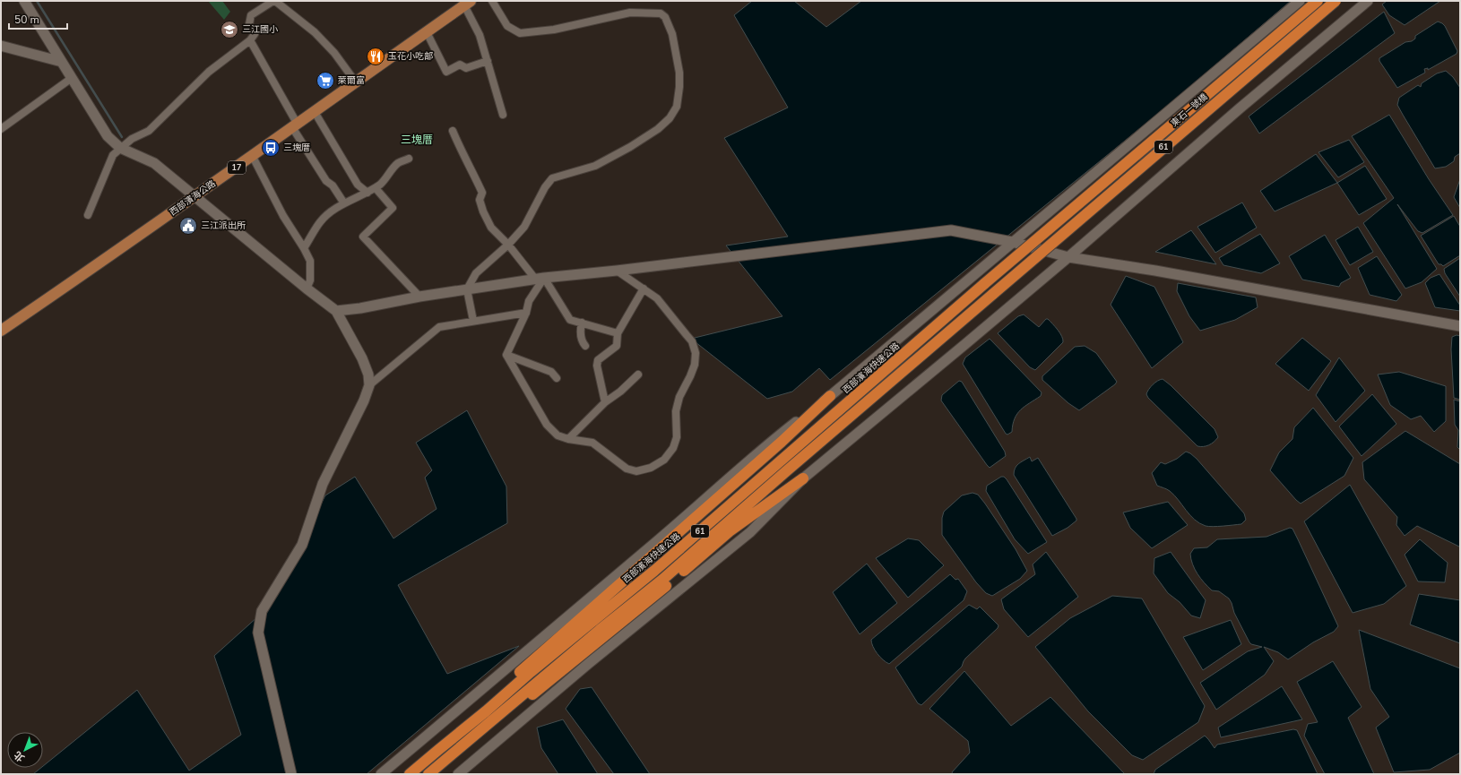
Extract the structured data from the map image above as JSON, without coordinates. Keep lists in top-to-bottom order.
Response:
{
  "streets": {
    "highway": ["東石一號橋", "61", "西部濱海快速公路"],
    "main road": ["17", "西部濱海公路"]
  },
  "crossings": [
    ["東石一號橋", "61"],
    ["東石一號橋", "西部濱海快速公路"]
  ],
  "districts": ["三塊厝"],
  "places": {
    "school or university": ["三江國小"],
    "restaurant": ["玉花小吃部"],
    "supermarket": ["萊爾富"],
    "bus stop": ["三塊厝"],
    "public building": ["三江派出所"]
  },
  "scale_bar": "50 m",
  "north": "bottom left"
}
